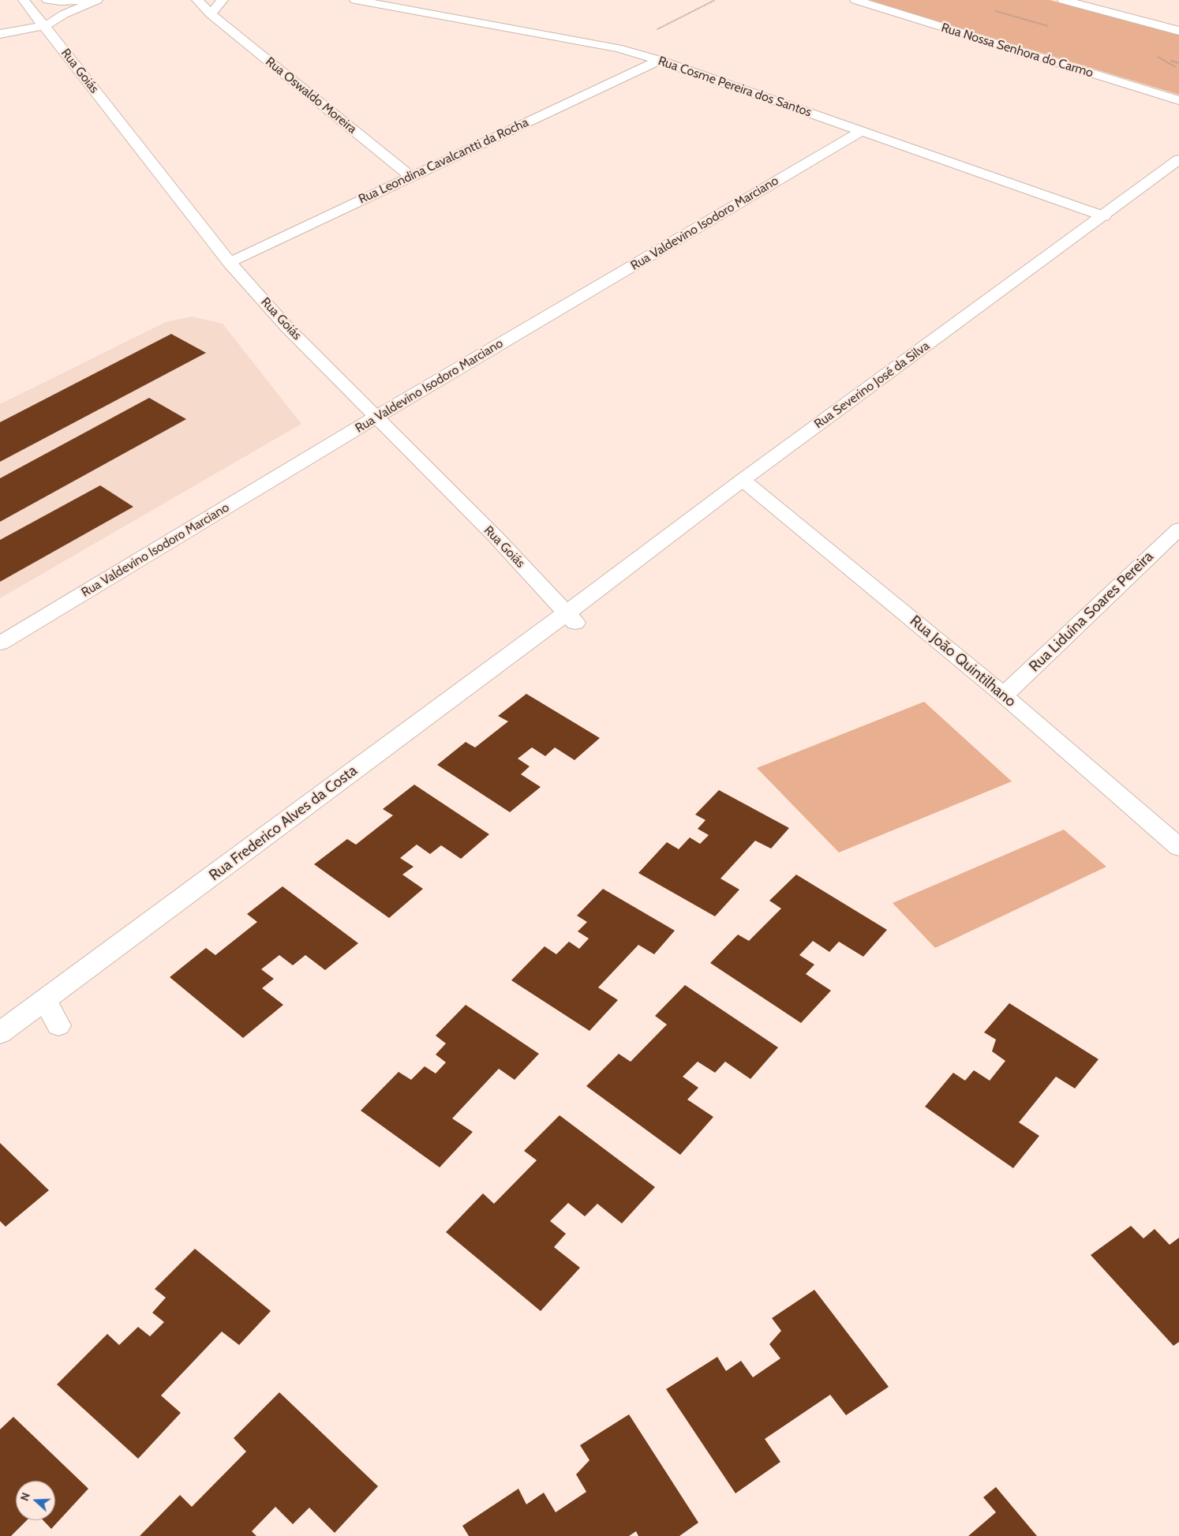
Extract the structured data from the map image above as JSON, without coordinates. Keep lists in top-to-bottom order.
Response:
{
  "streets": {
    "street": [
      "Rua Nossa Senhora do Carmo",
      "Rua Goiás",
      "Rua Cosme Pereira dos Santos",
      "Rua Oswaldo Moreira",
      "Rua Leondina Cavalcantti da Rocha",
      "Rua Valdevino Isodoro Marciano",
      "Rua Severino José da Silva",
      "Rua Liduína Soares Pereira",
      "Rua João Quintilhano",
      "Rua Frederico Alves da Costa"
    ]
  },
  "crossings": [
    ["Rua Goiás", "Rua Leondina Cavalcantti da Rocha"],
    ["Rua Goiás", "Rua Valdevino Isodoro Marciano"],
    ["Rua Goiás", "Rua Severino José da Silva"],
    ["Rua Goiás", "Rua Frederico Alves da Costa"],
    ["Rua Cosme Pereira dos Santos", "Rua Leondina Cavalcantti da Rocha"],
    ["Rua Cosme Pereira dos Santos", "Rua Valdevino Isodoro Marciano"],
    ["Rua Cosme Pereira dos Santos", "Rua Severino José da Silva"],
    ["Rua Oswaldo Moreira", "Rua Leondina Cavalcantti da Rocha"],
    ["Rua Severino José da Silva", "Rua João Quintilhano"],
    ["Rua Severino José da Silva", "Rua Frederico Alves da Costa"],
    ["Rua Liduína Soares Pereira", "Rua João Quintilhano"]
  ],
  "north": "left"
}
